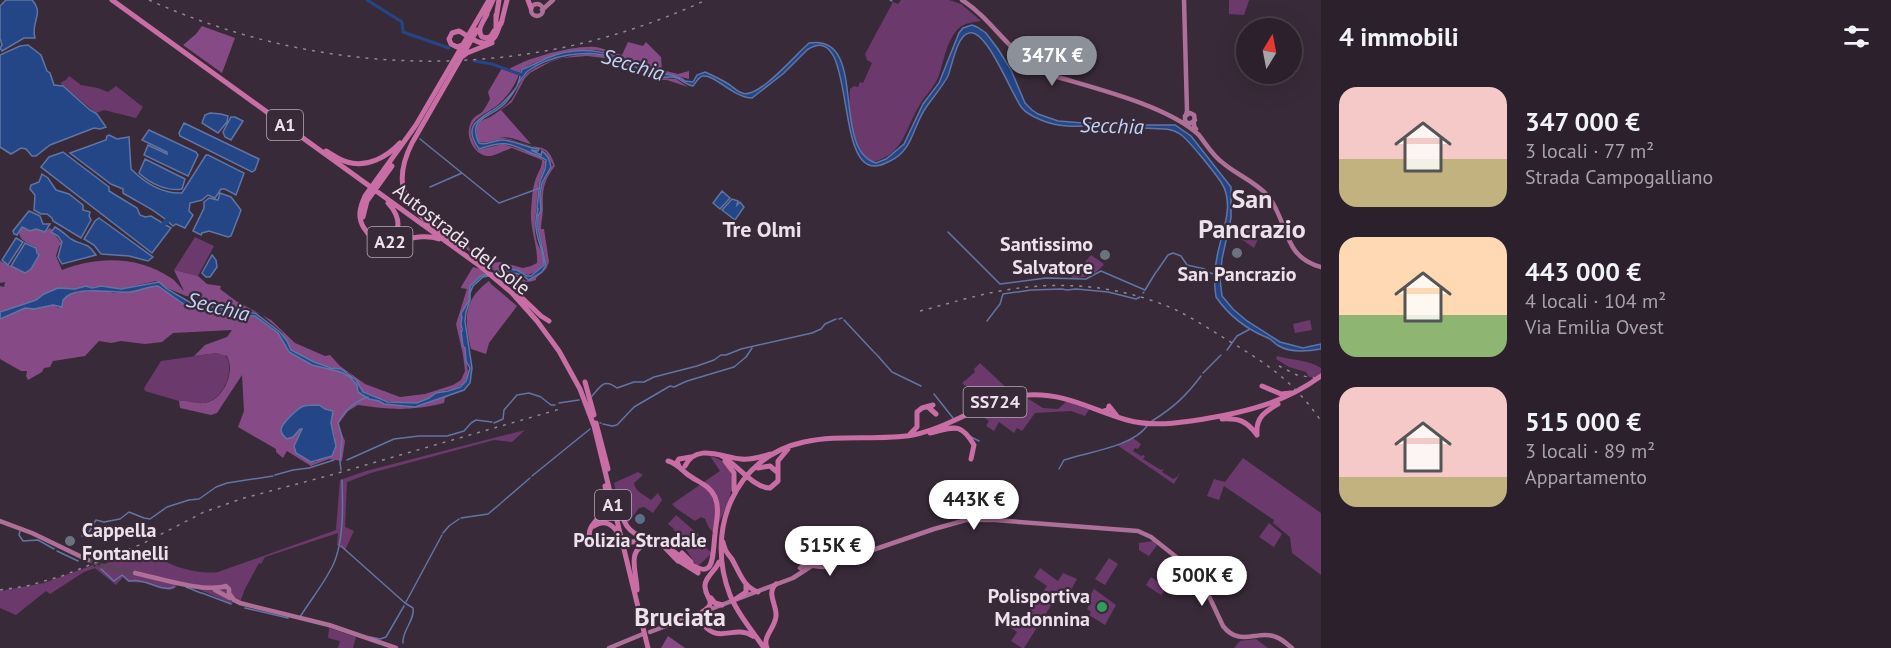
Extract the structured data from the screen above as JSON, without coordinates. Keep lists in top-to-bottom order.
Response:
{
  "streets": {
    "highway": [
      "A1",
      "Autostrada del Sole",
      "A22",
      "SS724"
    ]
  },
  "crossings": [
    ["A1", "Autostrada del Sole"],
    ["A1", "A22"],
    ["Autostrada del Sole", "A22"]
  ],
  "districts": ["San Pancrazio", "Tre Olmi", "Bruciata"],
  "water": ["Secchia"],
  "places": [
    "San Pancrazio",
    "Santissimo Salvatore",
    "Polizia Stradale",
    "Cappella Fontanelli",
    "Polisportiva Madonnina"
  ],
  "north": "top",
  "page": {
    "heading": "4 immobili",
    "price": [
      "347K €",
      "443K €",
      "515K €",
      "500K €"
    ],
    "list": [
      {
        "name": "347 000 €",
        "note": "3 locali · 77 m² · Strada Campogalliano"
      },
      {
        "name": "443 000 €",
        "note": "4 locali · 104 m² · Via Emilia Ovest"
      },
      {
        "name": "515 000 €",
        "note": "3 locali · 89 m² · Appartamento"
      }
    ]
  }
}
